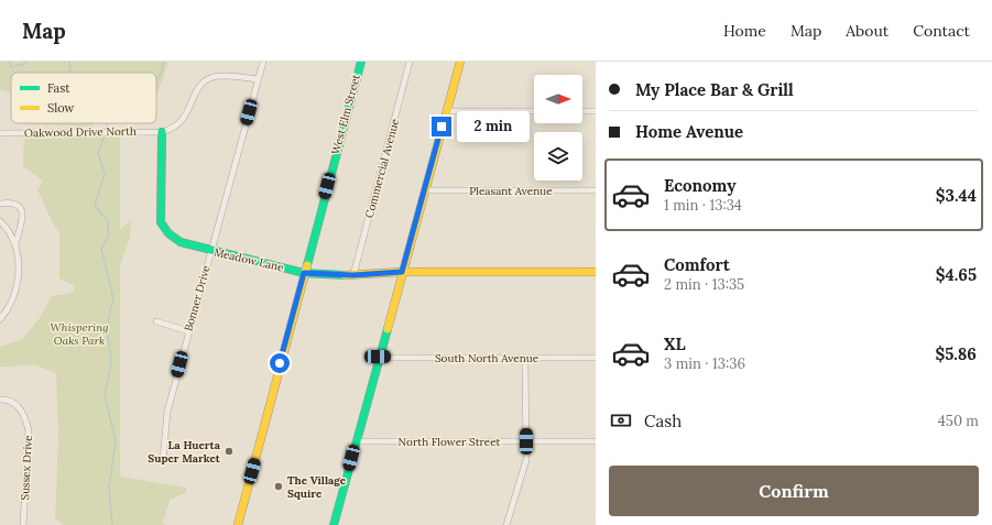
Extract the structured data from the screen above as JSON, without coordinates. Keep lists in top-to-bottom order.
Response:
{
  "streets": {
    "street": [
      "West Elm Street",
      "Oakwood Drive North",
      "Commercial Avenue",
      "Pleasant Avenue",
      "Meadow Lane",
      "Bonner Drive",
      "South North Avenue",
      "North Flower Street",
      "Sussex Drive"
    ]
  },
  "crossings": [
    ["West Elm Street", "Meadow Lane"],
    ["Oakwood Drive North", "Meadow Lane"],
    ["Commercial Avenue", "Meadow Lane"],
    ["Meadow Lane", "Bonner Drive"]
  ],
  "parks": ["Whispering Oaks Park"],
  "places": ["La Huerta Super Market", "The Village Squire"],
  "legend": ["Fast", "Slow"],
  "north": "right",
  "page": {
    "header": "Map",
    "nav": [
      "Home",
      "Map",
      "About",
      "Contact"
    ],
    "banner": ["My Place Bar & Grill", "Home Avenue"],
    "bubble": "2 min",
    "list": [
      {
        "name": "Economy",
        "note": "1 min · 13:34",
        "value": "$3.44"
      },
      {
        "name": "Comfort",
        "note": "2 min · 13:35",
        "value": "$4.65"
      },
      {
        "name": "XL",
        "note": "3 min · 13:36",
        "value": "$5.86"
      }
    ],
    "pay": ["Cash", "450 m"],
    "buttons": "Confirm"
  }
}
